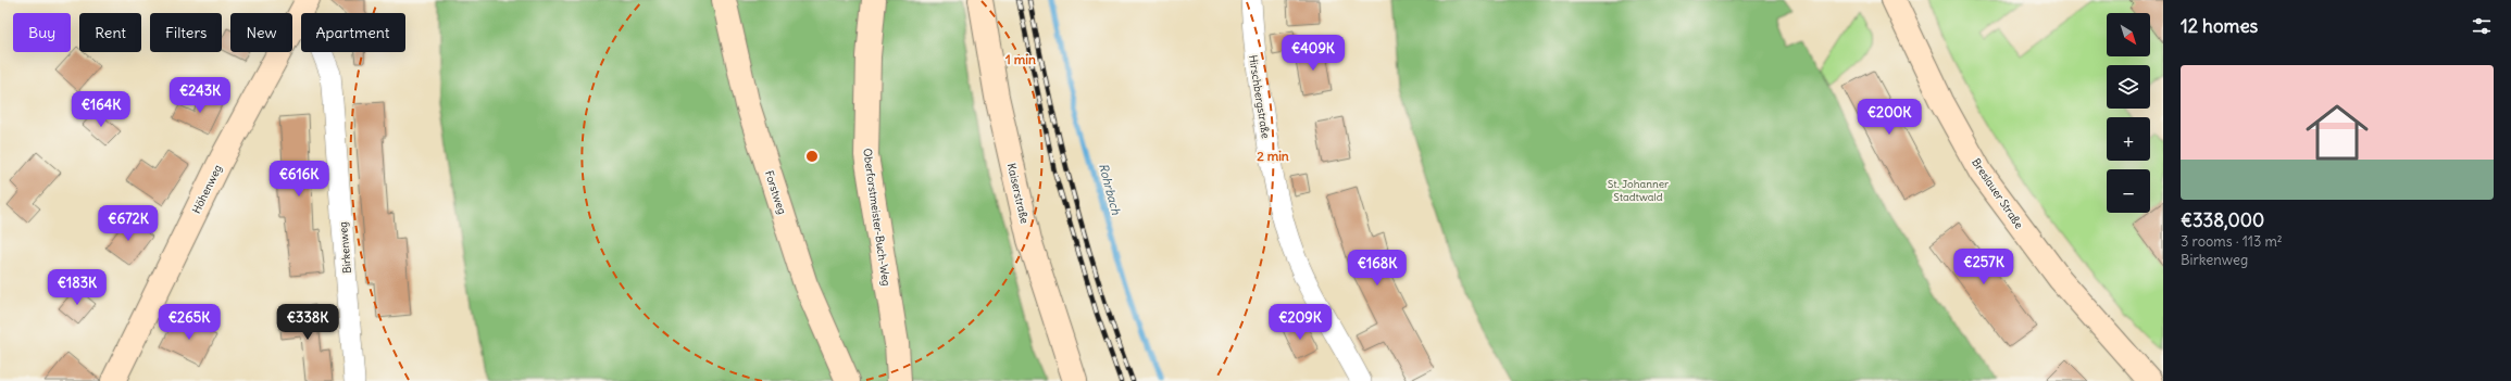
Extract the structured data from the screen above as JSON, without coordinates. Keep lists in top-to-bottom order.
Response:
{
  "streets": {
    "street": [
      "Hirschbergstraße",
      "Höhenweg",
      "Forstweg",
      "Kaiserstraße",
      "Breslauer Straße",
      "Oberforstmeister-Buch-Weg",
      "Birkenweg"
    ]
  },
  "crossings": [
    ["Höhenweg", "Birkenweg"]
  ],
  "water": ["Rohrbach"],
  "parks": ["St. Johanner Stadtwald"],
  "north": "bottom right",
  "page": {
    "heading": "12 homes",
    "map_buttons": ["+", "−"],
    "chip": [
      "Buy",
      "Rent",
      "Filters",
      "New",
      "Apartment"
    ],
    "price": [
      "€409K",
      "€243K",
      "€164K",
      "€200K",
      "€616K",
      "€672K",
      "€257K",
      "€168K",
      "€183K",
      "€265K",
      "€338K",
      "€209K"
    ],
    "list": [
      {
        "name": "€338,000",
        "note": "3 rooms · 113 m² · Birkenweg"
      }
    ]
  },
  "rings": ["1 min", "2 min"]
}
